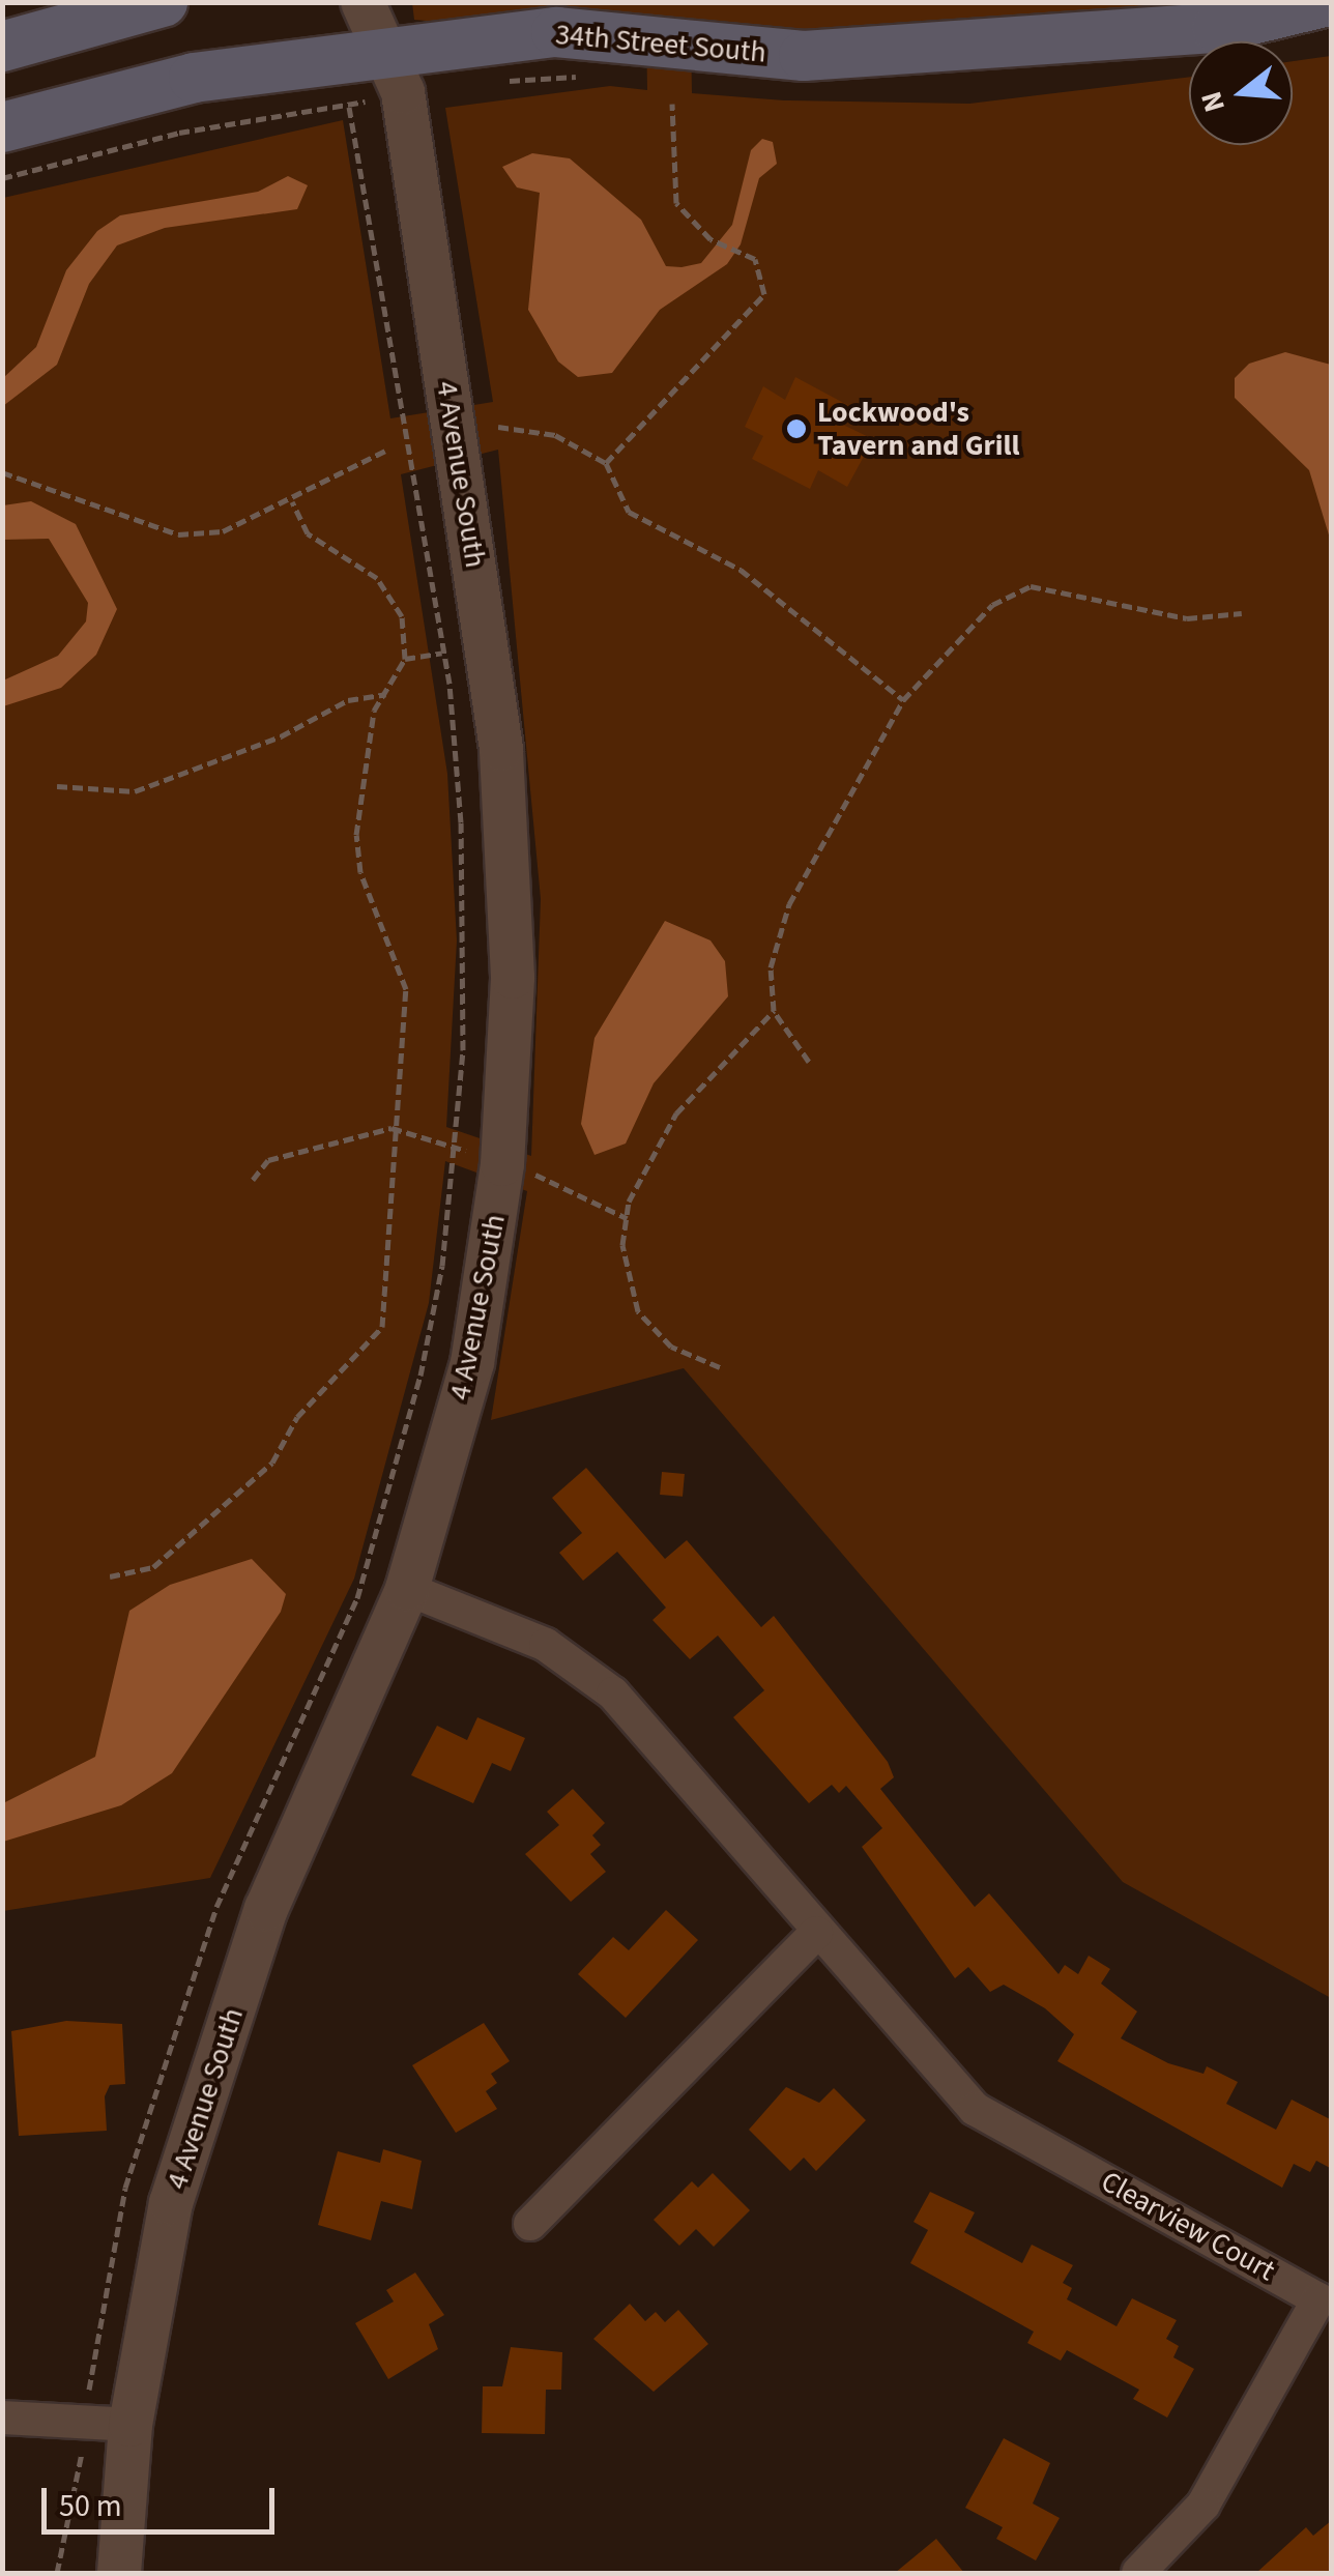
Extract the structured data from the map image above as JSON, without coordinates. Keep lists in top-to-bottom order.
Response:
{
  "streets": {
    "main road": ["34th Street South"],
    "street": ["4 Avenue South", "Clearview Court"]
  },
  "crossings": [
    ["34th Street South", "4 Avenue South"],
    ["4 Avenue South", "Clearview Court"]
  ],
  "places": ["Lockwood's Tavern and Grill"],
  "scale_bar": "50 m",
  "north": "left"
}
